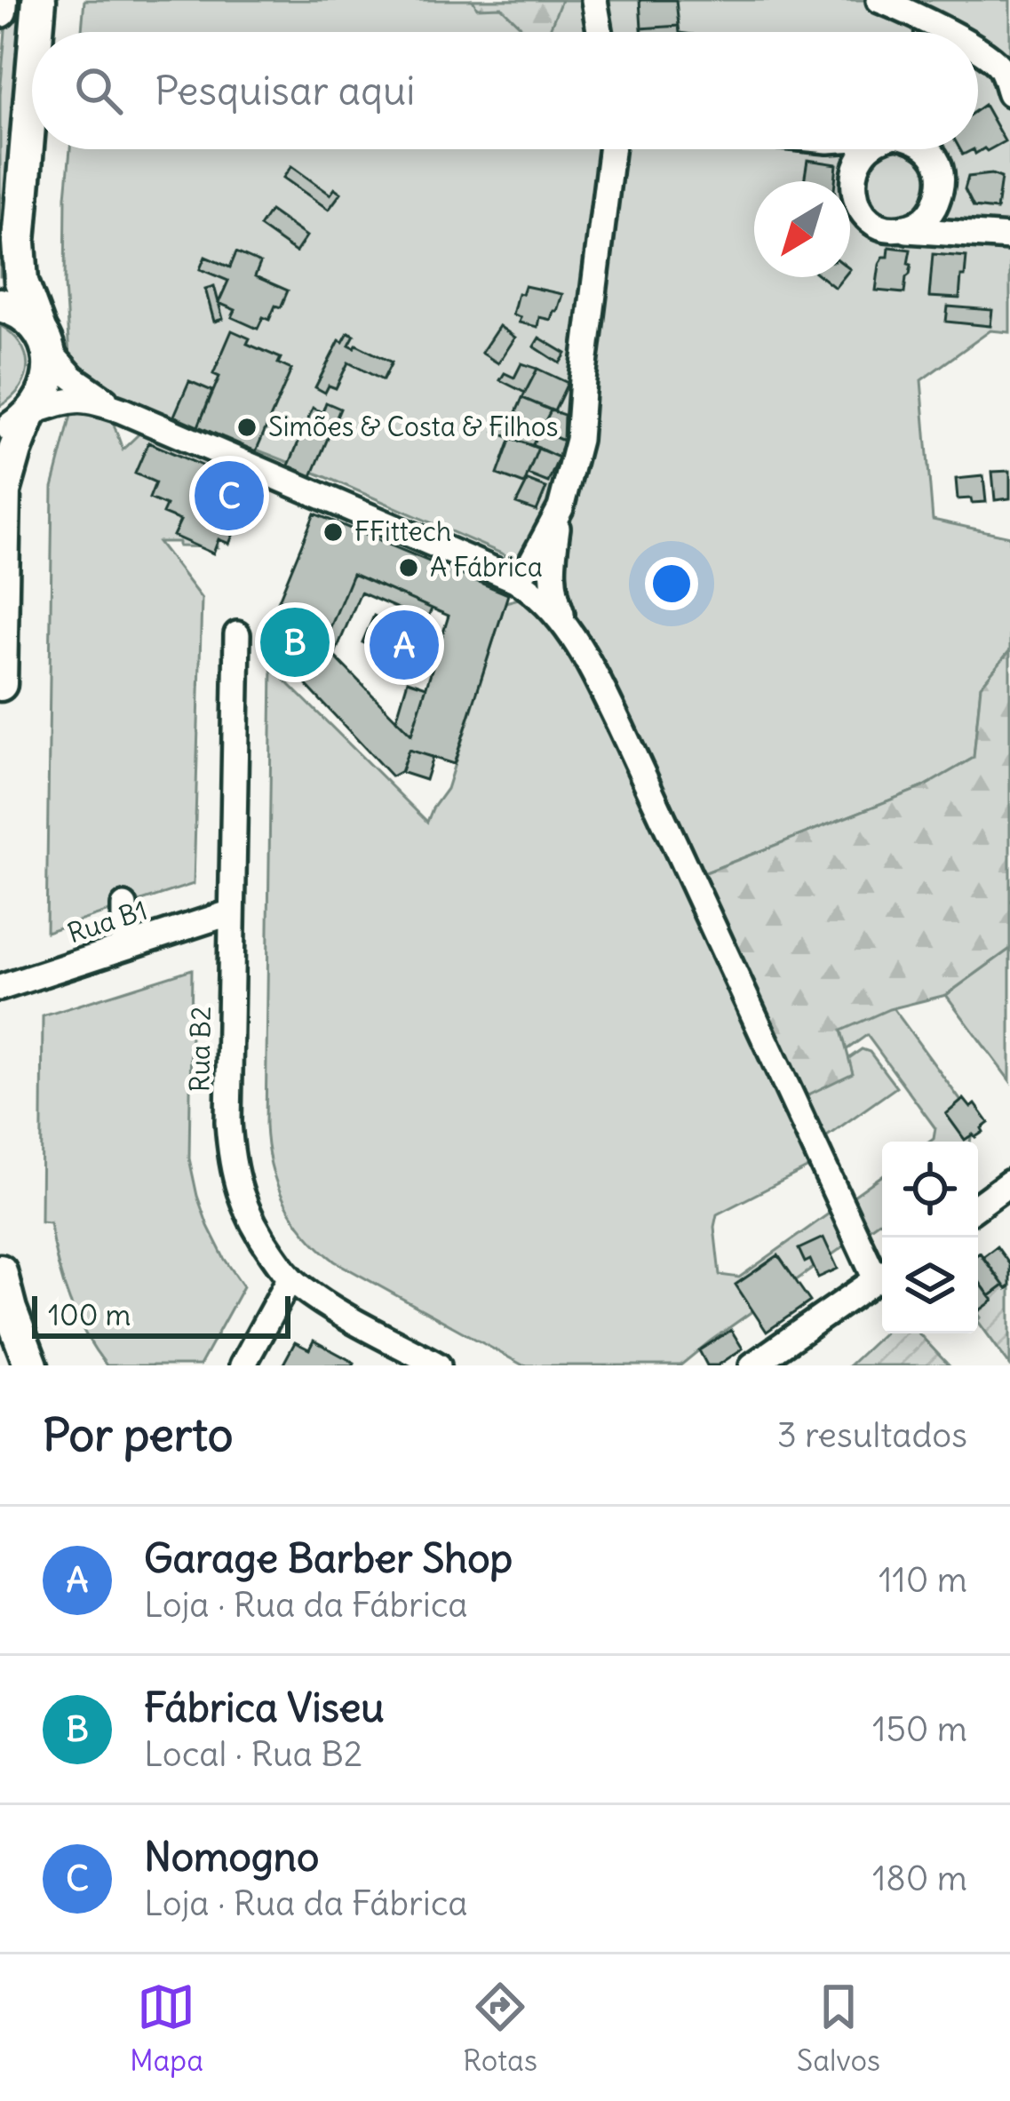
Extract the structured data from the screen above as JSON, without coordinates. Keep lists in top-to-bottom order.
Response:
{
  "streets": {
    "street": ["Rua B1", "Rua B2"]
  },
  "crossings": [
    ["Rua B1", "Rua B2"]
  ],
  "places": ["Simões & Costa & Filhos", "FFittech", "A Fábrica"],
  "scale_bar": "100 m",
  "north": "bottom left",
  "page": {
    "search": "Pesquisar aqui",
    "pins": ["C", "B", "A"],
    "scale": "100 m",
    "heading": ["Por perto", "3 resultados"],
    "list": [
      {
        "mark": "A",
        "name": "Garage Barber Shop",
        "note": "Loja · Rua da Fábrica",
        "value": "110 m"
      },
      {
        "mark": "B",
        "name": "Fábrica Viseu",
        "note": "Local · Rua B2",
        "value": "150 m"
      },
      {
        "mark": "C",
        "name": "Nomogno",
        "note": "Loja · Rua da Fábrica",
        "value": "180 m"
      }
    ],
    "nav": ["Mapa", "Rotas", "Salvos"]
  }
}
